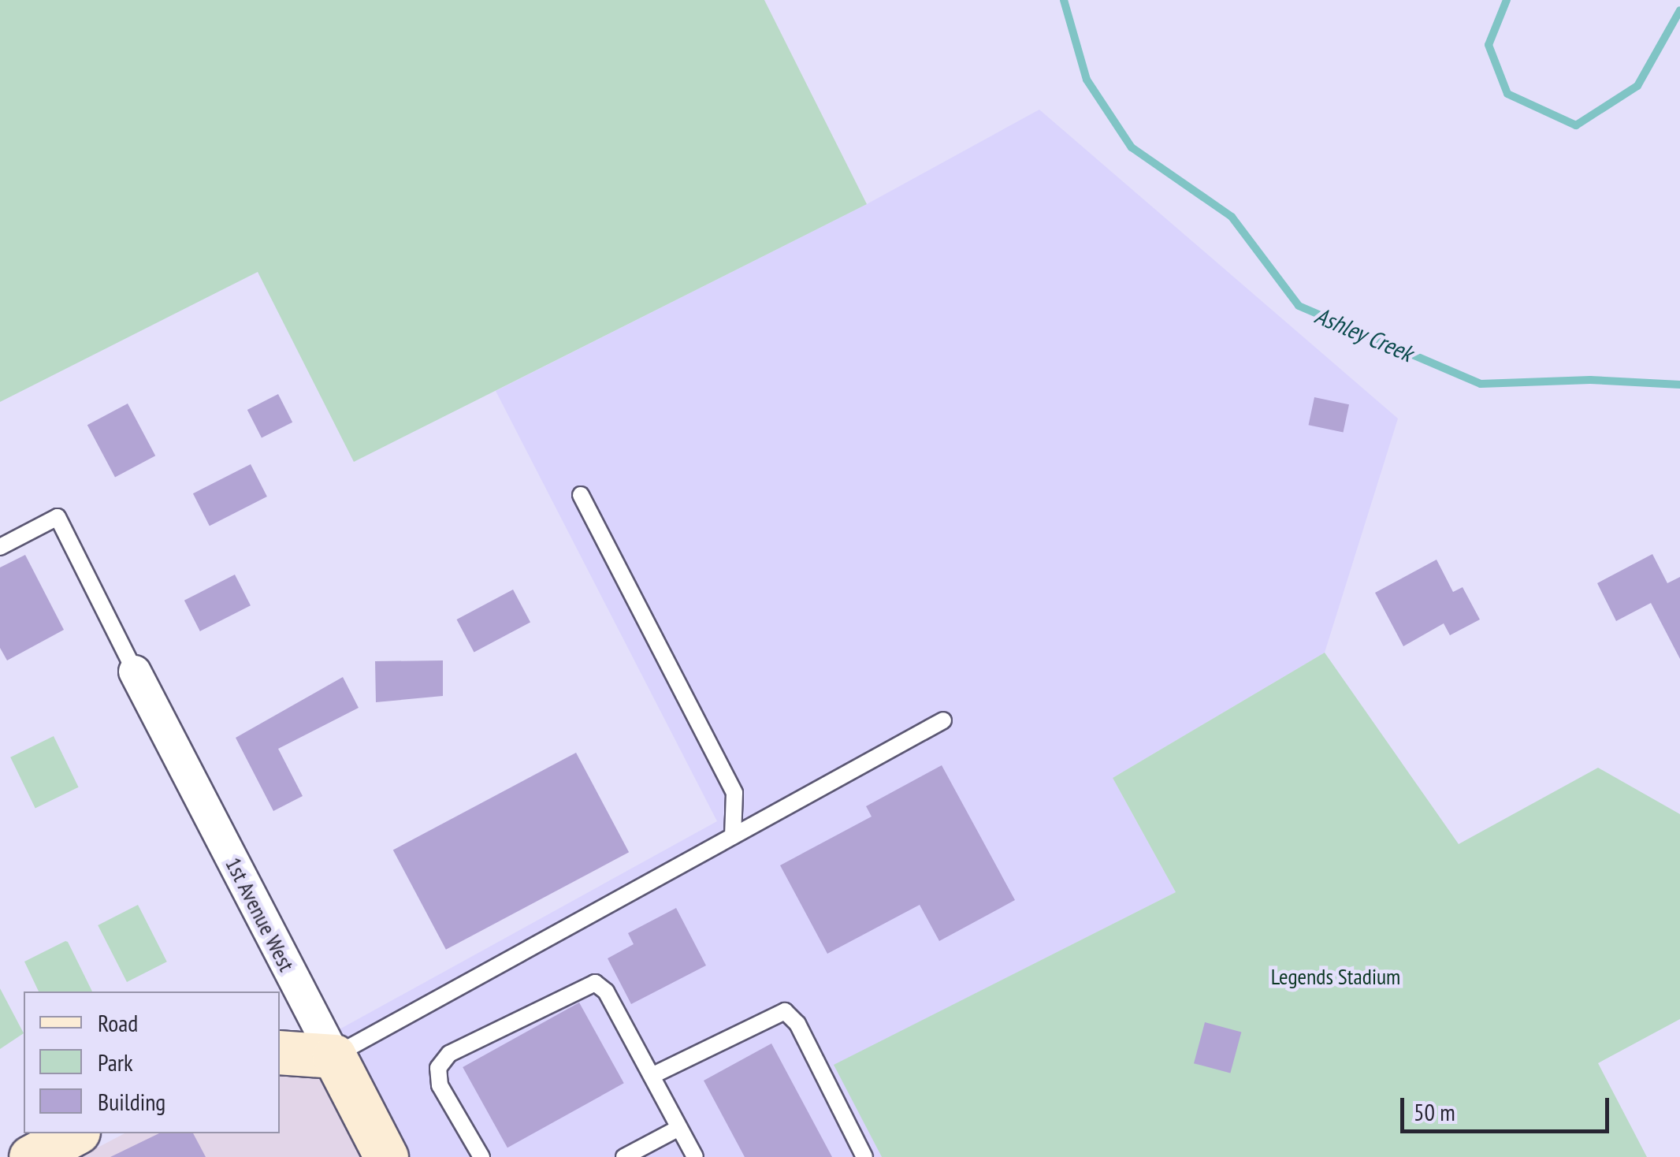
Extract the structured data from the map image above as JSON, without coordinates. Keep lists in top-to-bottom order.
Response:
{
  "streets": {
    "street": ["1st Avenue West"]
  },
  "water": ["Ashley Creek"],
  "parks": ["Legends Stadium"],
  "legend": ["Road", "Park", "Building"],
  "scale_bar": "50 m"
}
